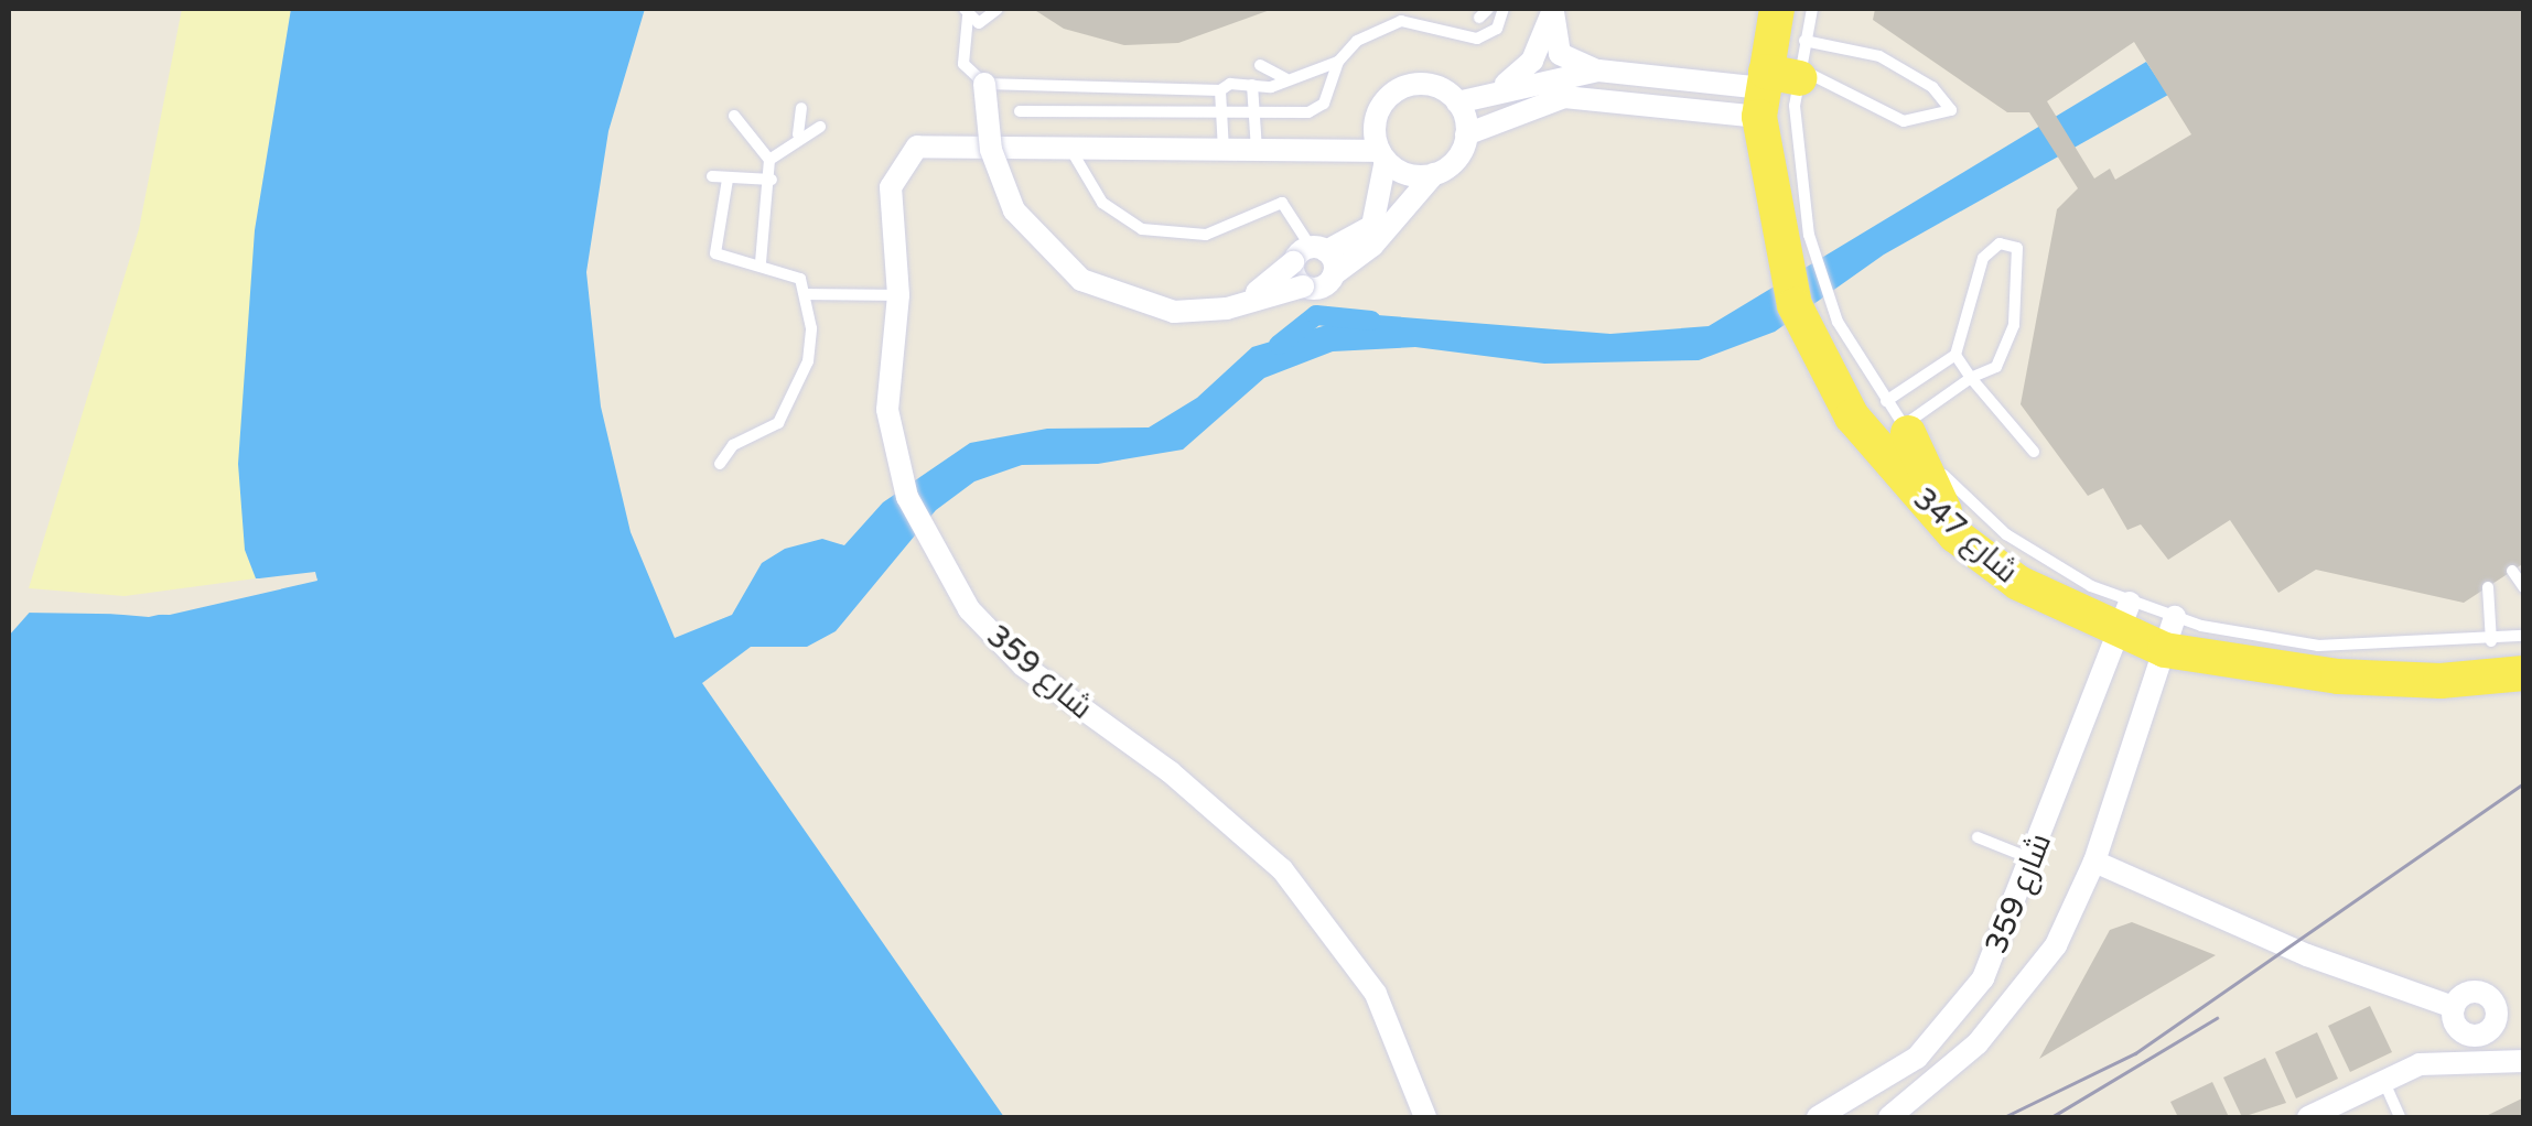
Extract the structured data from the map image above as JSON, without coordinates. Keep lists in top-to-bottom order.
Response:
{
  "streets": {
    "main road": ["شارع 347"],
    "street": ["شارع 359"]
  },
  "crossings": [
    ["شارع 347", "شارع 359"]
  ]
}
